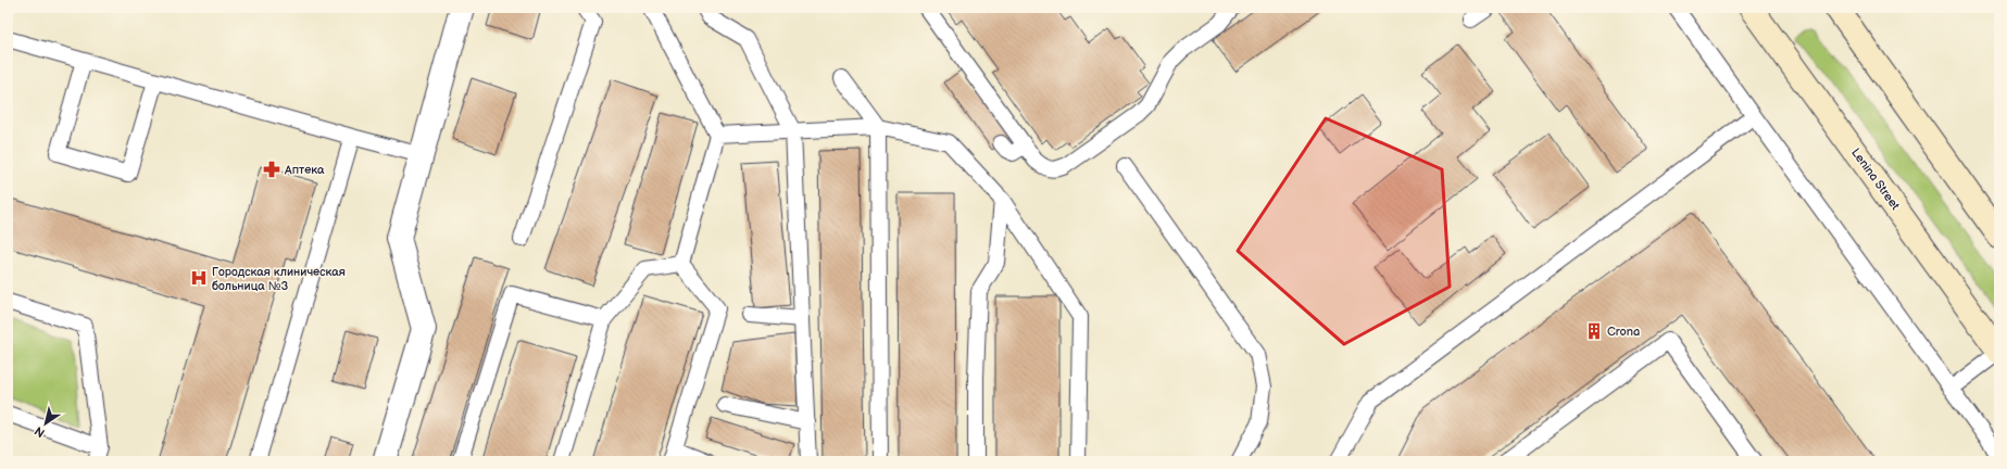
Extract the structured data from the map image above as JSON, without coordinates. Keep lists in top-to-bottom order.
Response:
{
  "streets": {
    "main road": ["Lenina Street"]
  },
  "places": {
    "pharmacy": ["Аптека"],
    "hospital": ["Городская клиническая больница №3"],
    "building": ["Crona"]
  },
  "north": "bottom left"
}
